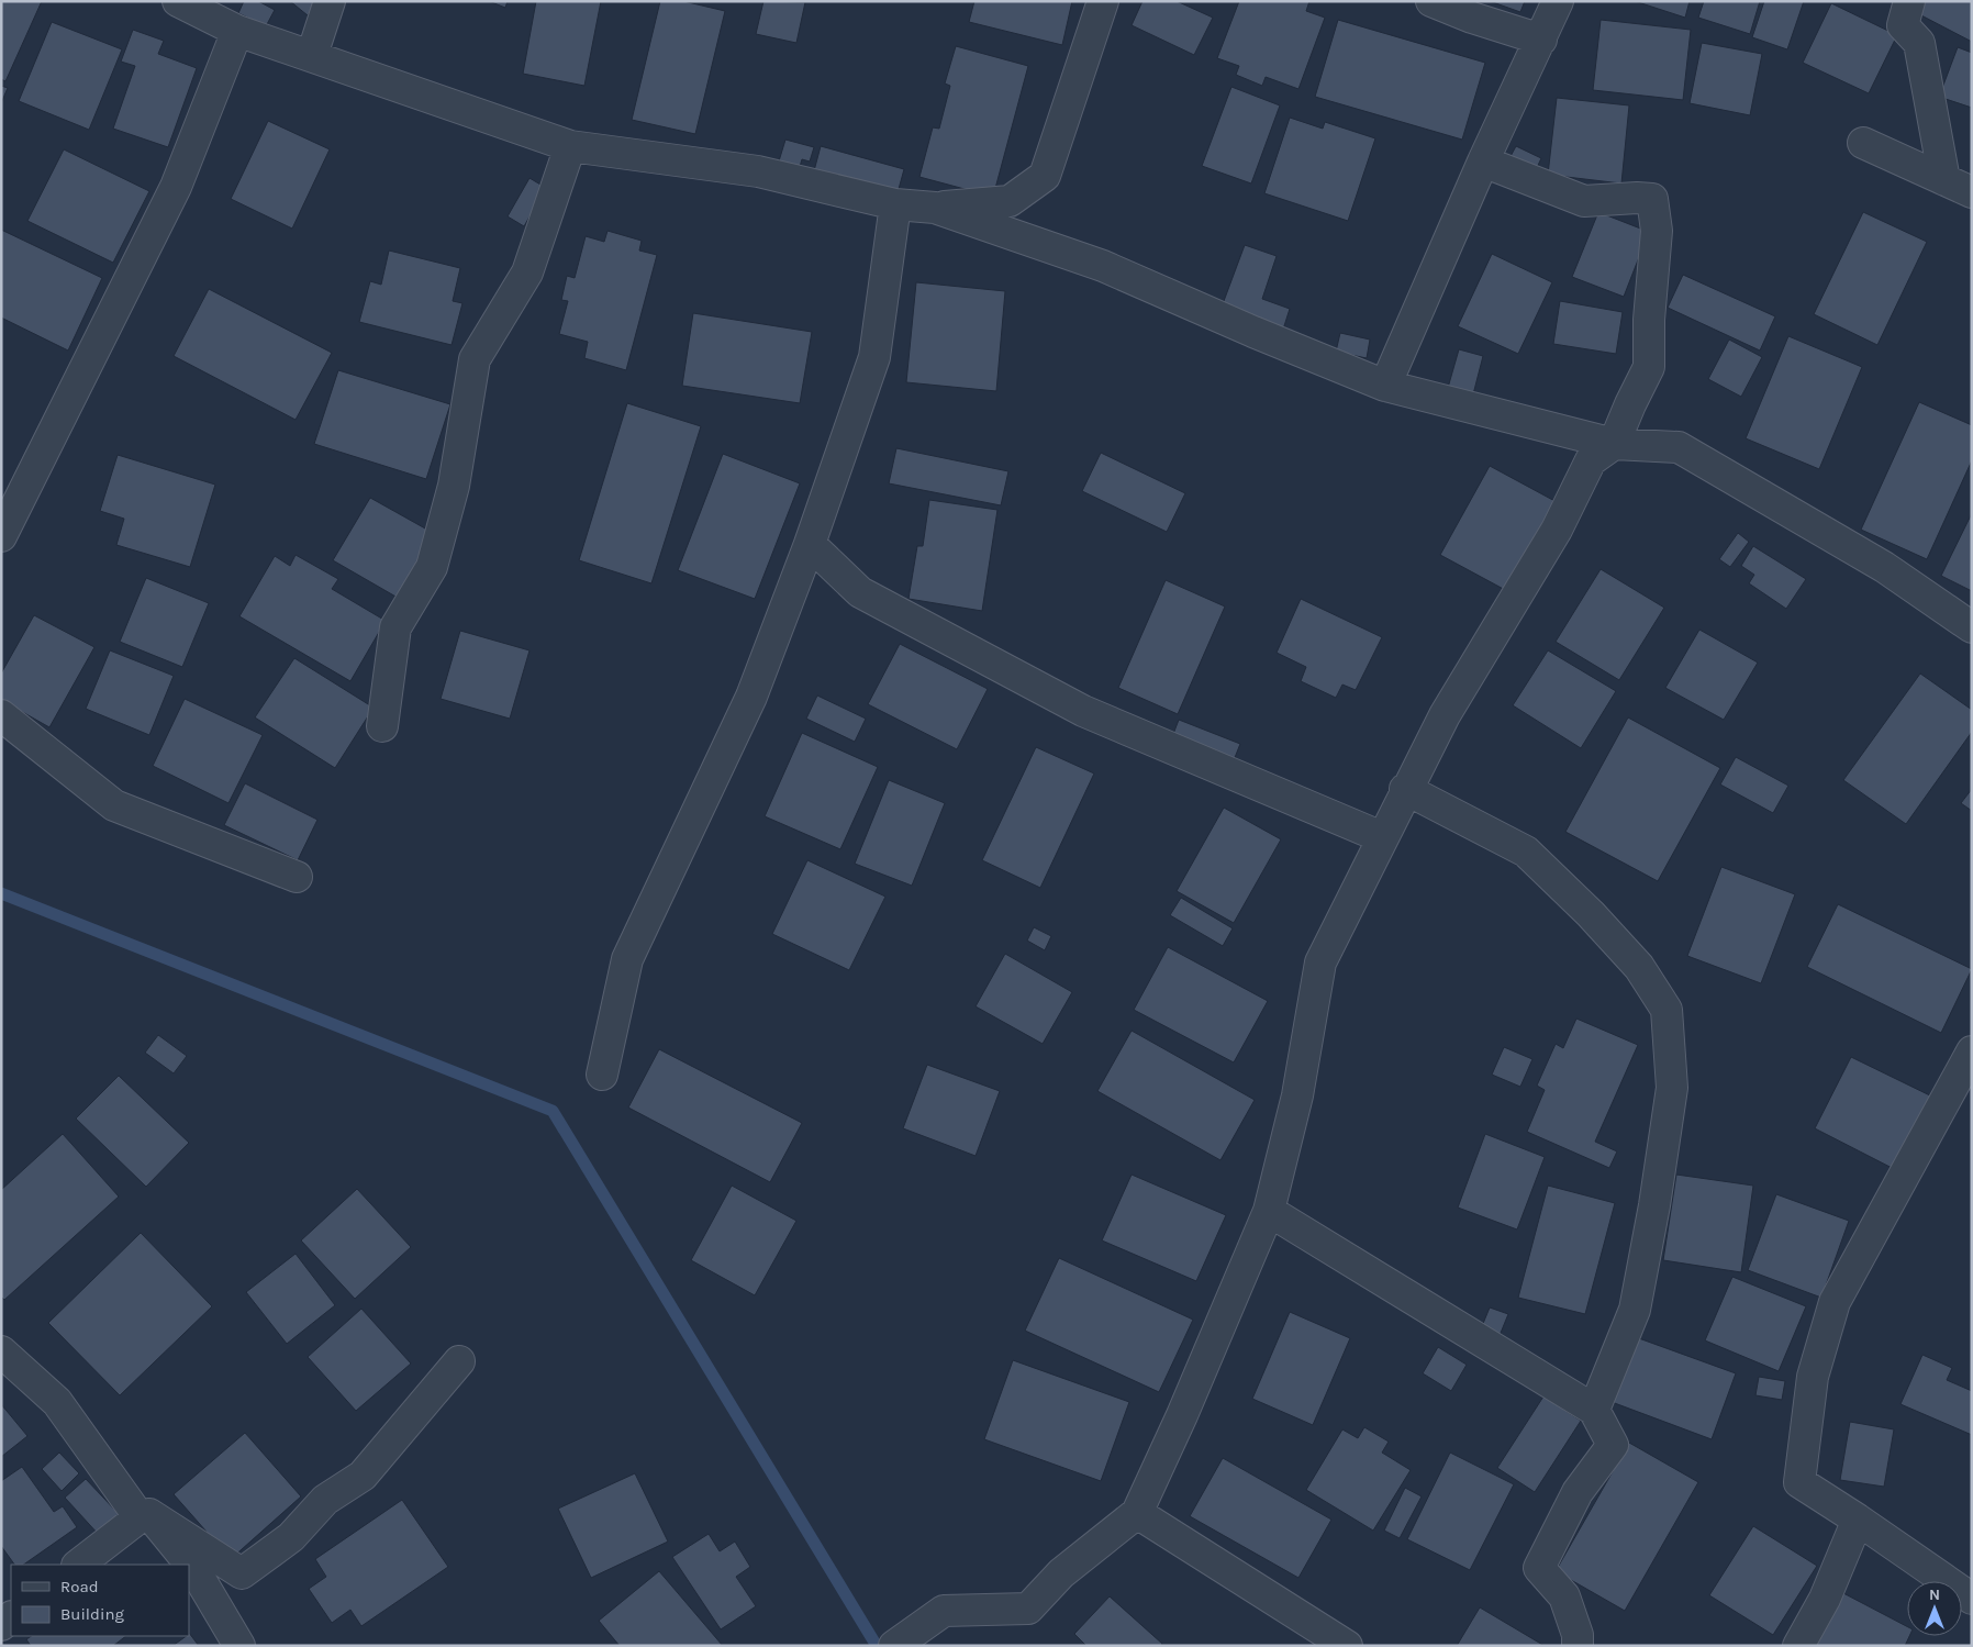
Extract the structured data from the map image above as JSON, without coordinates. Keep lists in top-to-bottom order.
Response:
{
  "legend": ["Road", "Building"],
  "north": "top"
}
